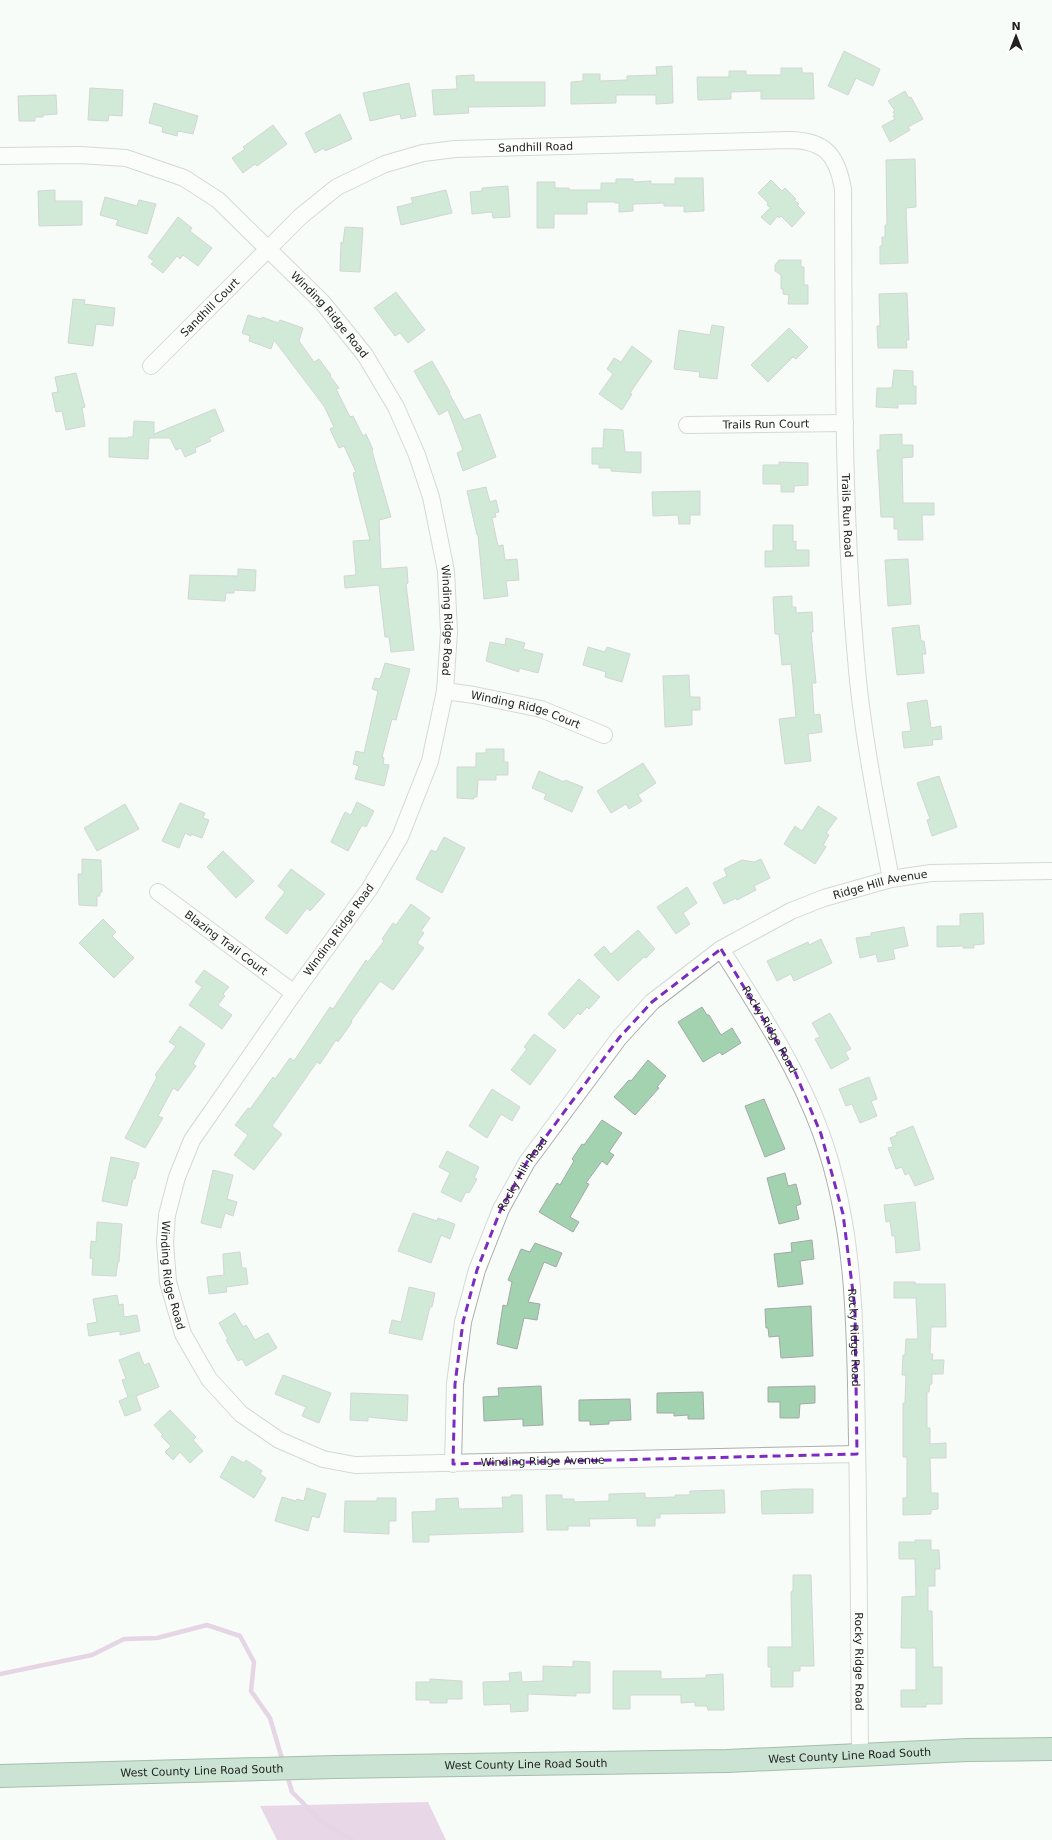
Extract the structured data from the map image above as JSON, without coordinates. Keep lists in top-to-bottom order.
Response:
{
  "streets": {
    "main road": ["West County Line Road South"],
    "street": [
      "Sandhill Road",
      "Sandhill Court",
      "Winding Ridge Road",
      "Trails Run Court",
      "Trails Run Road",
      "Winding Ridge Court",
      "Ridge Hill Avenue",
      "Blazing Trail Court",
      "Rocky Ridge Road",
      "Rocky Hill Road",
      "Winding Ridge Avenue"
    ]
  },
  "crossings": [
    ["Sandhill Road", "Sandhill Court"],
    ["Sandhill Road", "Winding Ridge Road"],
    ["Sandhill Road", "Trails Run Road"],
    ["Sandhill Court", "Winding Ridge Road"],
    ["Winding Ridge Road", "Winding Ridge Court"],
    ["Winding Ridge Road", "Blazing Trail Court"],
    ["Winding Ridge Road", "Winding Ridge Avenue"],
    ["Trails Run Court", "Trails Run Road"],
    ["Trails Run Road", "Ridge Hill Avenue"],
    ["Ridge Hill Avenue", "Rocky Ridge Road"],
    ["Ridge Hill Avenue", "Rocky Hill Road"],
    ["Rocky Ridge Road", "Rocky Hill Road"],
    ["Rocky Ridge Road", "Winding Ridge Avenue"],
    ["Rocky Ridge Road", "West County Line Road South"],
    ["Rocky Hill Road", "Winding Ridge Avenue"]
  ],
  "north": "top"
}
